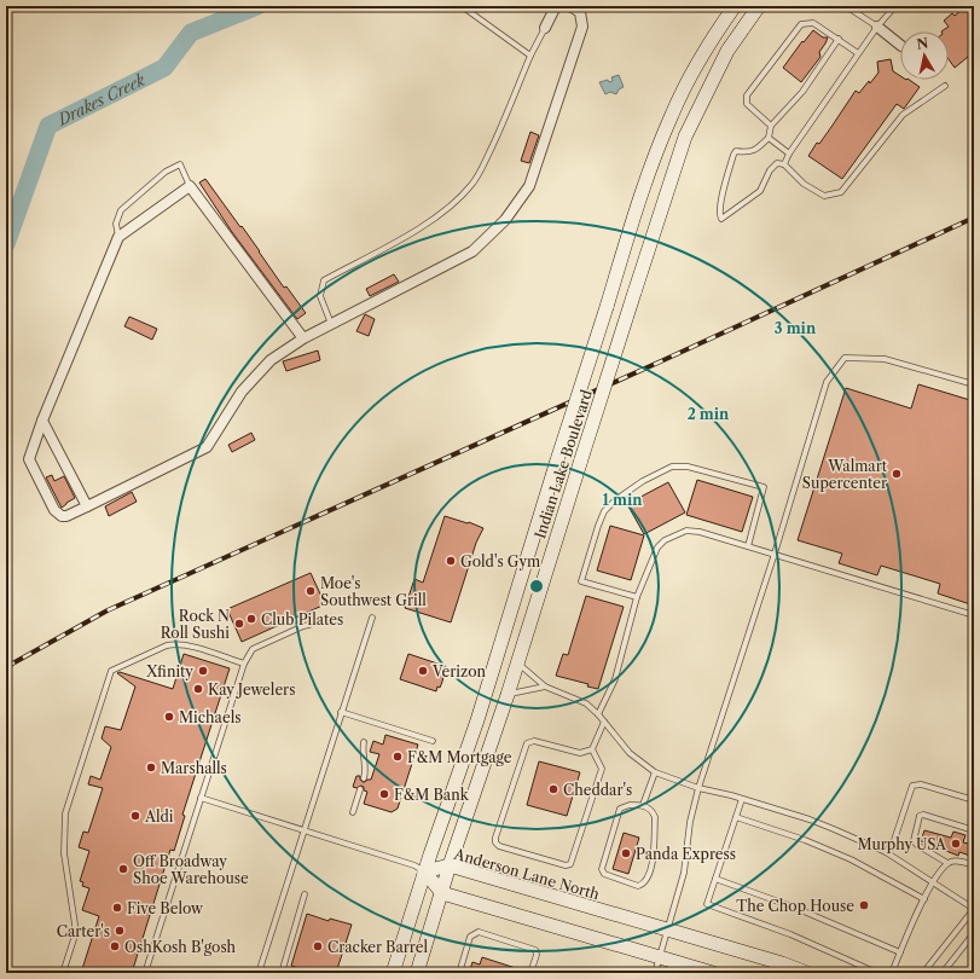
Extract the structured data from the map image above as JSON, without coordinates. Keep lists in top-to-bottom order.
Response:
{
  "streets": {
    "main road": ["Indian Lake Boulevard", "Anderson Lane North"]
  },
  "crossings": [
    ["Indian Lake Boulevard", "Anderson Lane North"]
  ],
  "water": ["Drakes Creek"],
  "places": [
    "Walmart Supercenter",
    "Gold's Gym",
    "Moe's Southwest Grill",
    "Club Pilates",
    "Rock N Roll Sushi",
    "Xfinity",
    "Verizon",
    "Kay Jewelers",
    "Michaels",
    "F&M Mortgage",
    "Marshalls",
    "Cheddar's",
    "F&M Bank",
    "Aldi",
    "Murphy USA",
    "Panda Express",
    "Off Broadway Shoe Warehouse",
    "The Chop House",
    "Five Below",
    "Carter's",
    "OshKosh B'gosh",
    "Cracker Barrel"
  ],
  "north": "top",
  "rings": ["3 min", "2 min", "1 min"]
}
